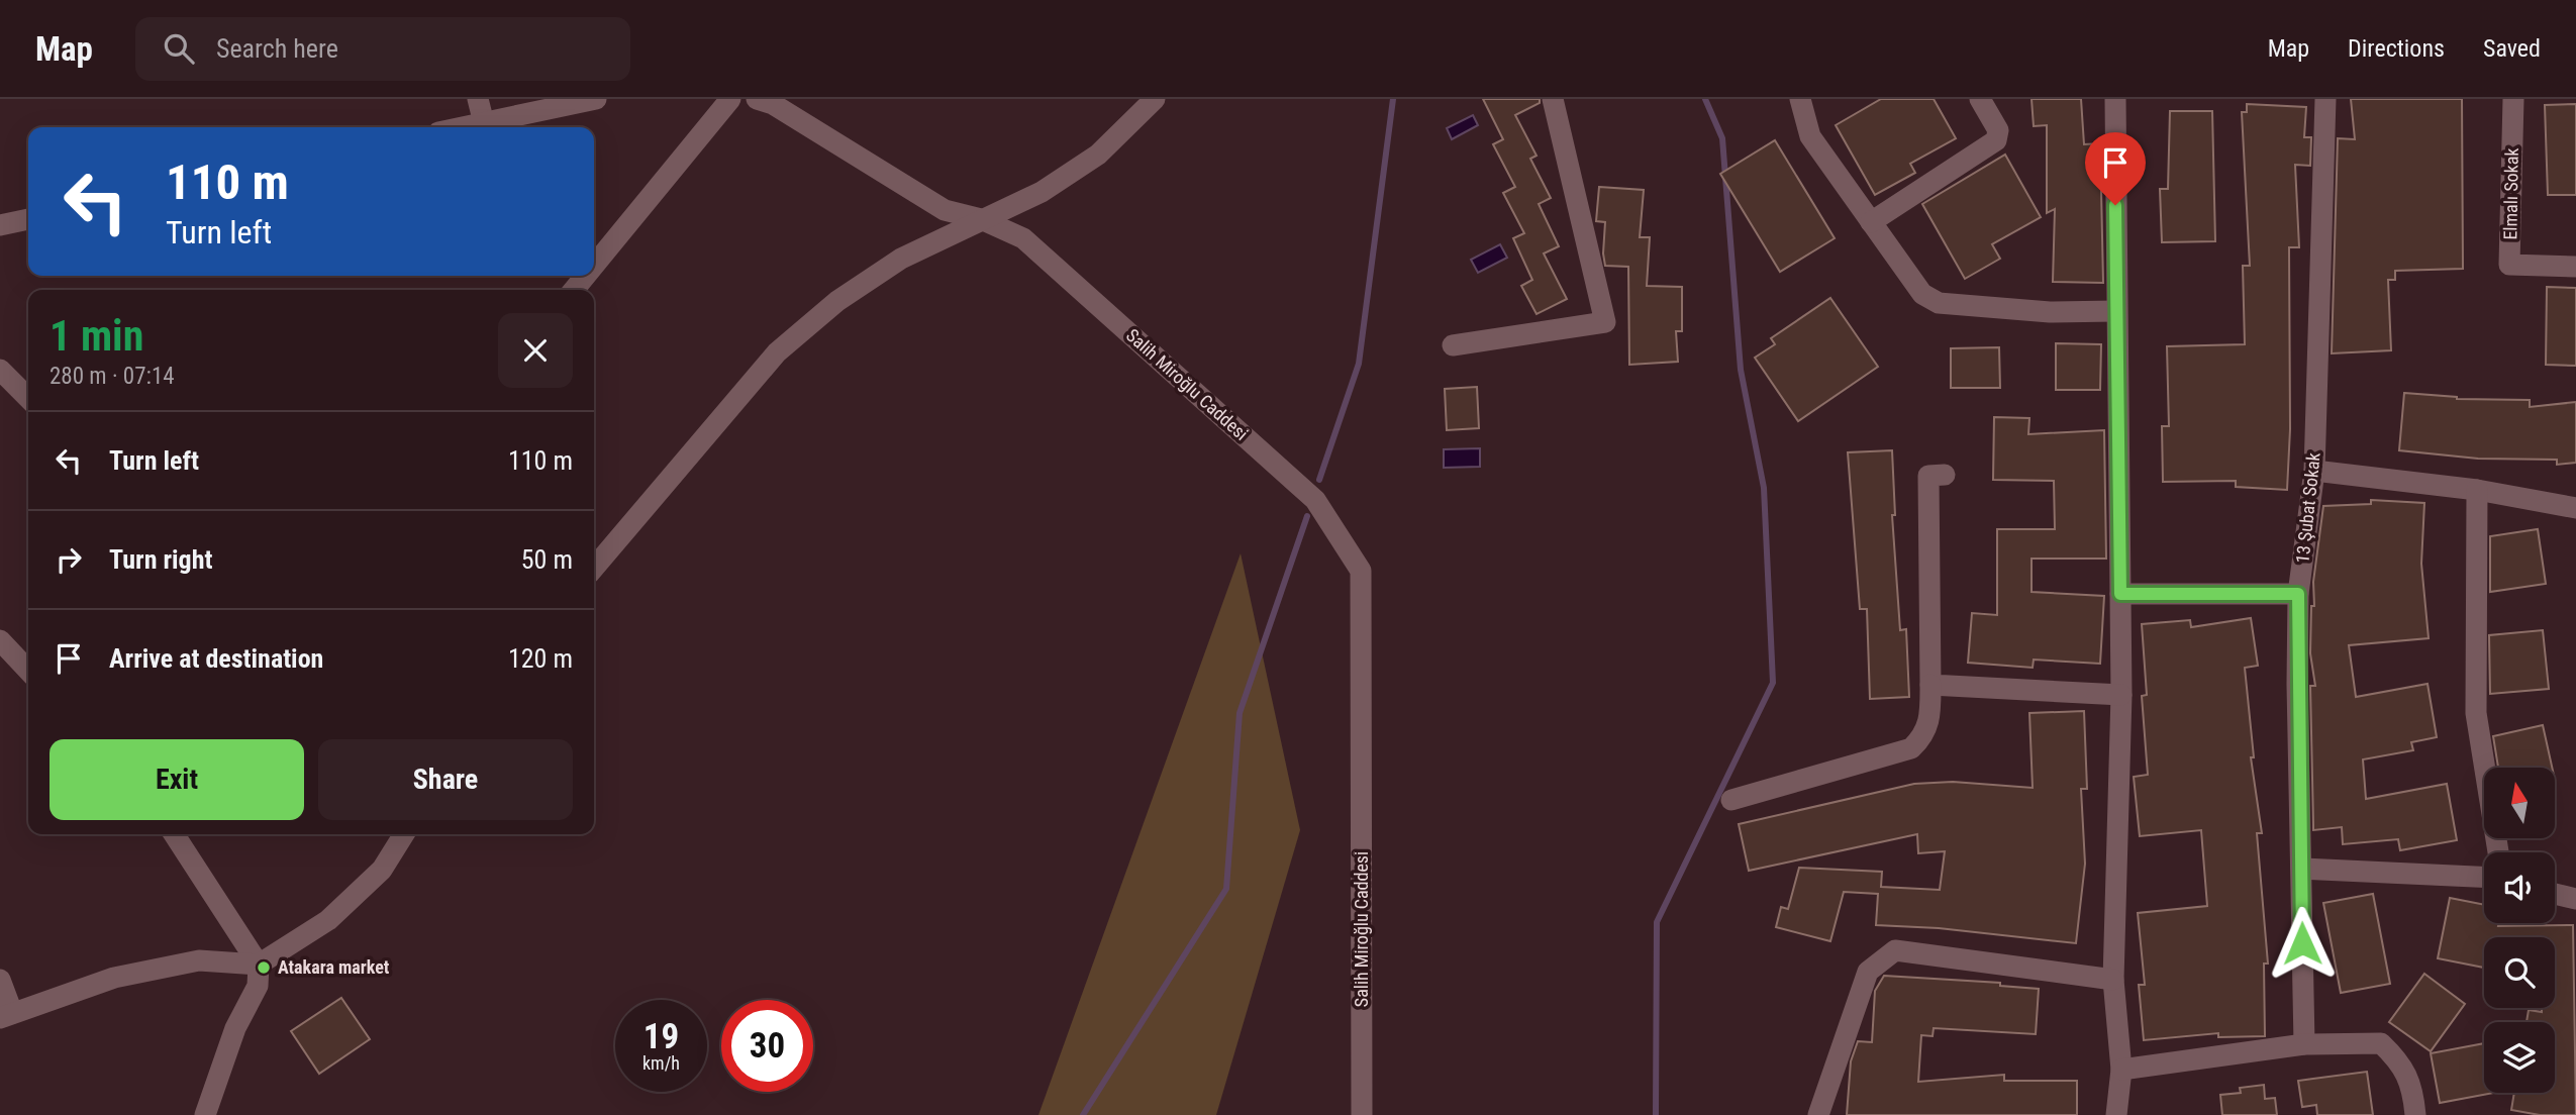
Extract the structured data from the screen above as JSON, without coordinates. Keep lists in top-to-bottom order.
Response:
{
  "streets": {
    "street": ["Elmalı Sokak", "Salih Miroğlu Caddesi", "13 Şubat Sokak"]
  },
  "places": ["Atakara market"],
  "north": "top",
  "page": {
    "header": "Map",
    "search": "Search here",
    "nav": ["Map", "Directions", "Saved"],
    "turn": ["110 m", "Turn left"],
    "heading": ["1 min", "280 m · 07:14"],
    "list": [
      {
        "name": "Turn left",
        "value": "110 m"
      },
      {
        "name": "Turn right",
        "value": "50 m"
      },
      {
        "name": "Arrive at destination",
        "value": "120 m"
      }
    ],
    "buttons": ["Exit", "Share"],
    "speed": "19 km/h",
    "limit": "30"
  }
}
